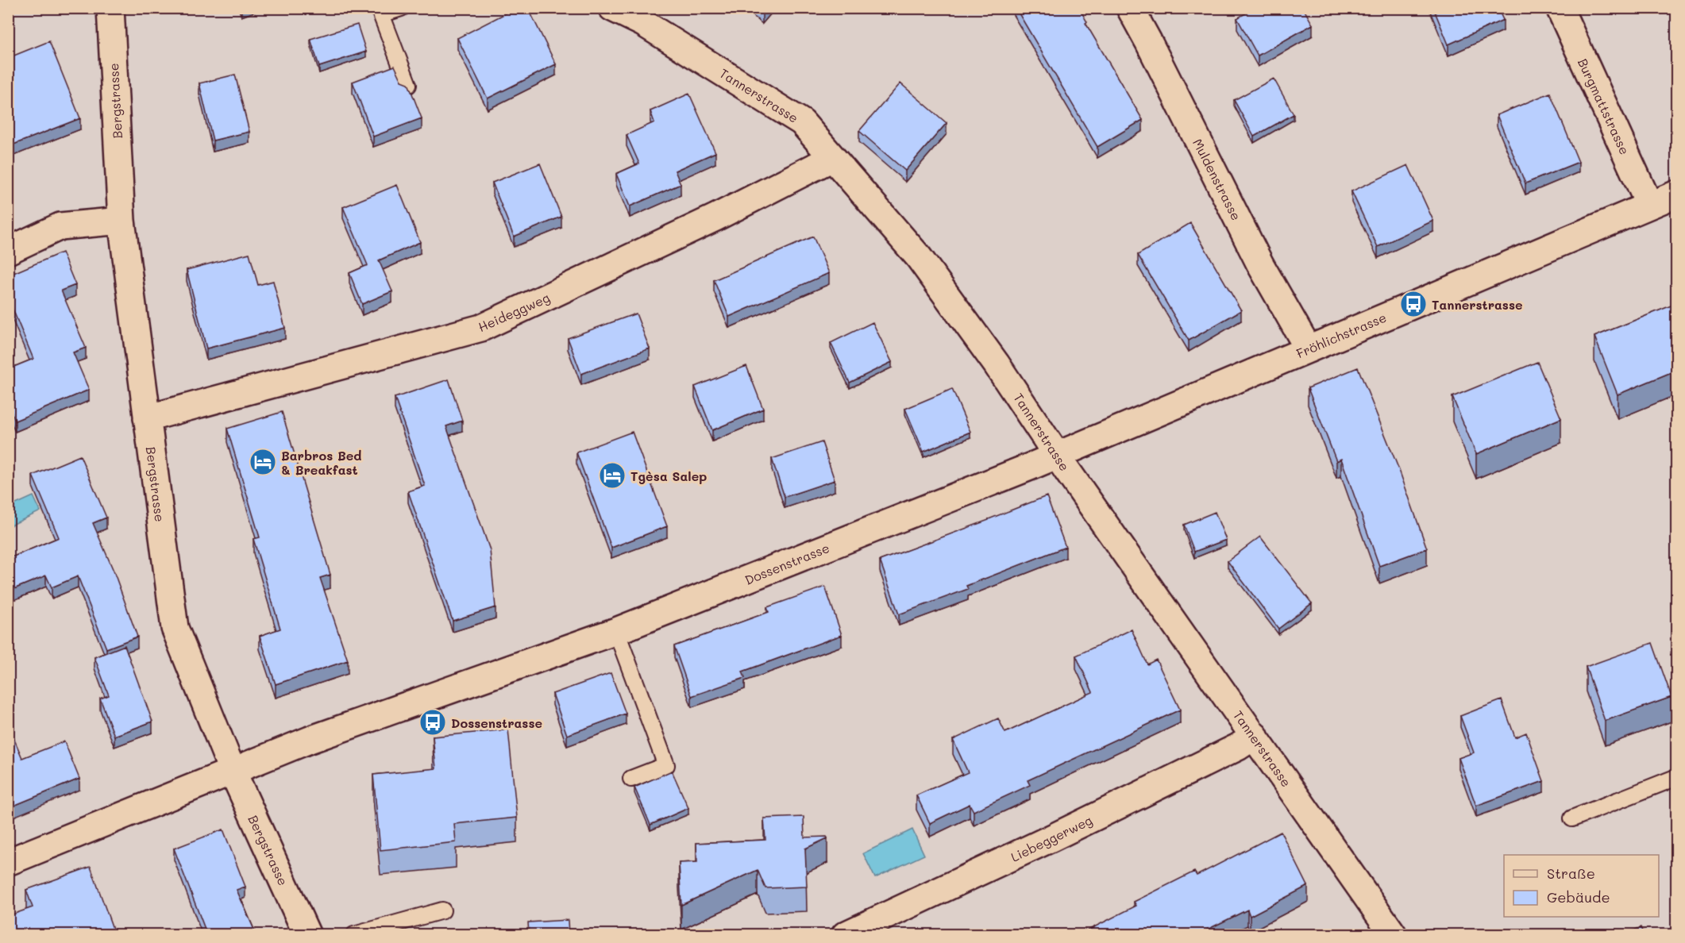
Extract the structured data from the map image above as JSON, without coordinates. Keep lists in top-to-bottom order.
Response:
{
  "streets": {
    "street": [
      "Tannerstrasse",
      "Bergstrasse",
      "Burgmattstrasse",
      "Muldenstrasse",
      "Heideggweg",
      "Fröhlichstrasse",
      "Dossenstrasse",
      "Liebeggerweg"
    ]
  },
  "crossings": [
    ["Tannerstrasse", "Heideggweg"],
    ["Tannerstrasse", "Fröhlichstrasse"],
    ["Tannerstrasse", "Dossenstrasse"],
    ["Tannerstrasse", "Liebeggerweg"],
    ["Bergstrasse", "Heideggweg"],
    ["Bergstrasse", "Dossenstrasse"],
    ["Burgmattstrasse", "Fröhlichstrasse"],
    ["Muldenstrasse", "Fröhlichstrasse"],
    ["Fröhlichstrasse", "Dossenstrasse"]
  ],
  "places": {
    "bus stop": ["Tannerstrasse", "Dossenstrasse"],
    "hotel": ["Barbros Bed & Breakfast", "Tgèsa Salep"]
  },
  "legend": ["Straße", "Gebäude"]
}
